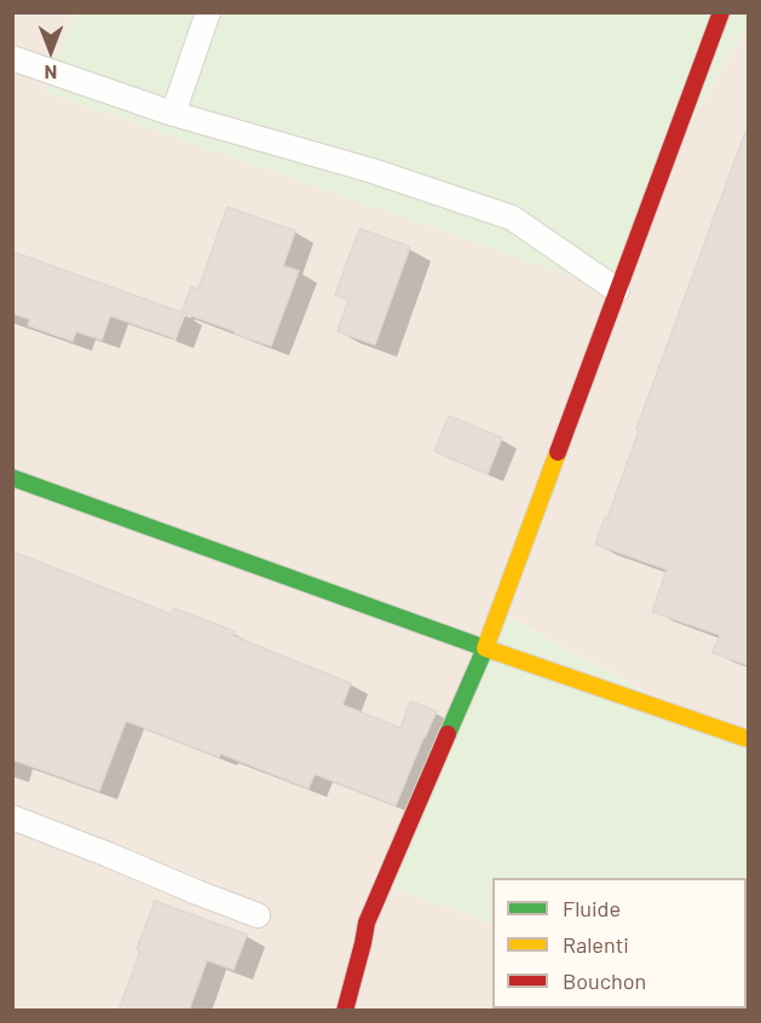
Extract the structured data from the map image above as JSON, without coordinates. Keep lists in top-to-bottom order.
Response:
{
  "legend": ["Fluide", "Ralenti", "Bouchon"],
  "north": "bottom"
}
